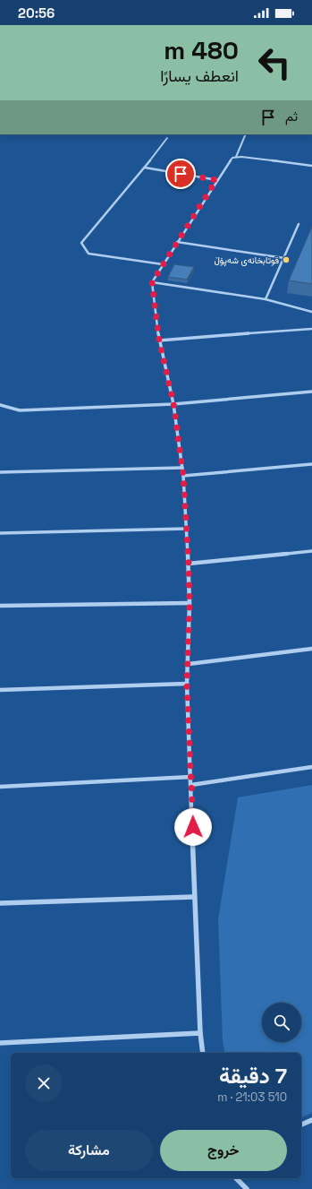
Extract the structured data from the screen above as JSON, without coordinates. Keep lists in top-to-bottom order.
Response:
{
  "places": ["قوتابخانەی شەپۆڵ"],
  "page": {
    "status": "20:56",
    "turn": ["480 m", "انعطف يسارًا"],
    "then": "ثم",
    "heading": ["7 دقيقة", "510 m · 21:03"],
    "buttons": ["خروج", "مشاركة"]
  }
}
